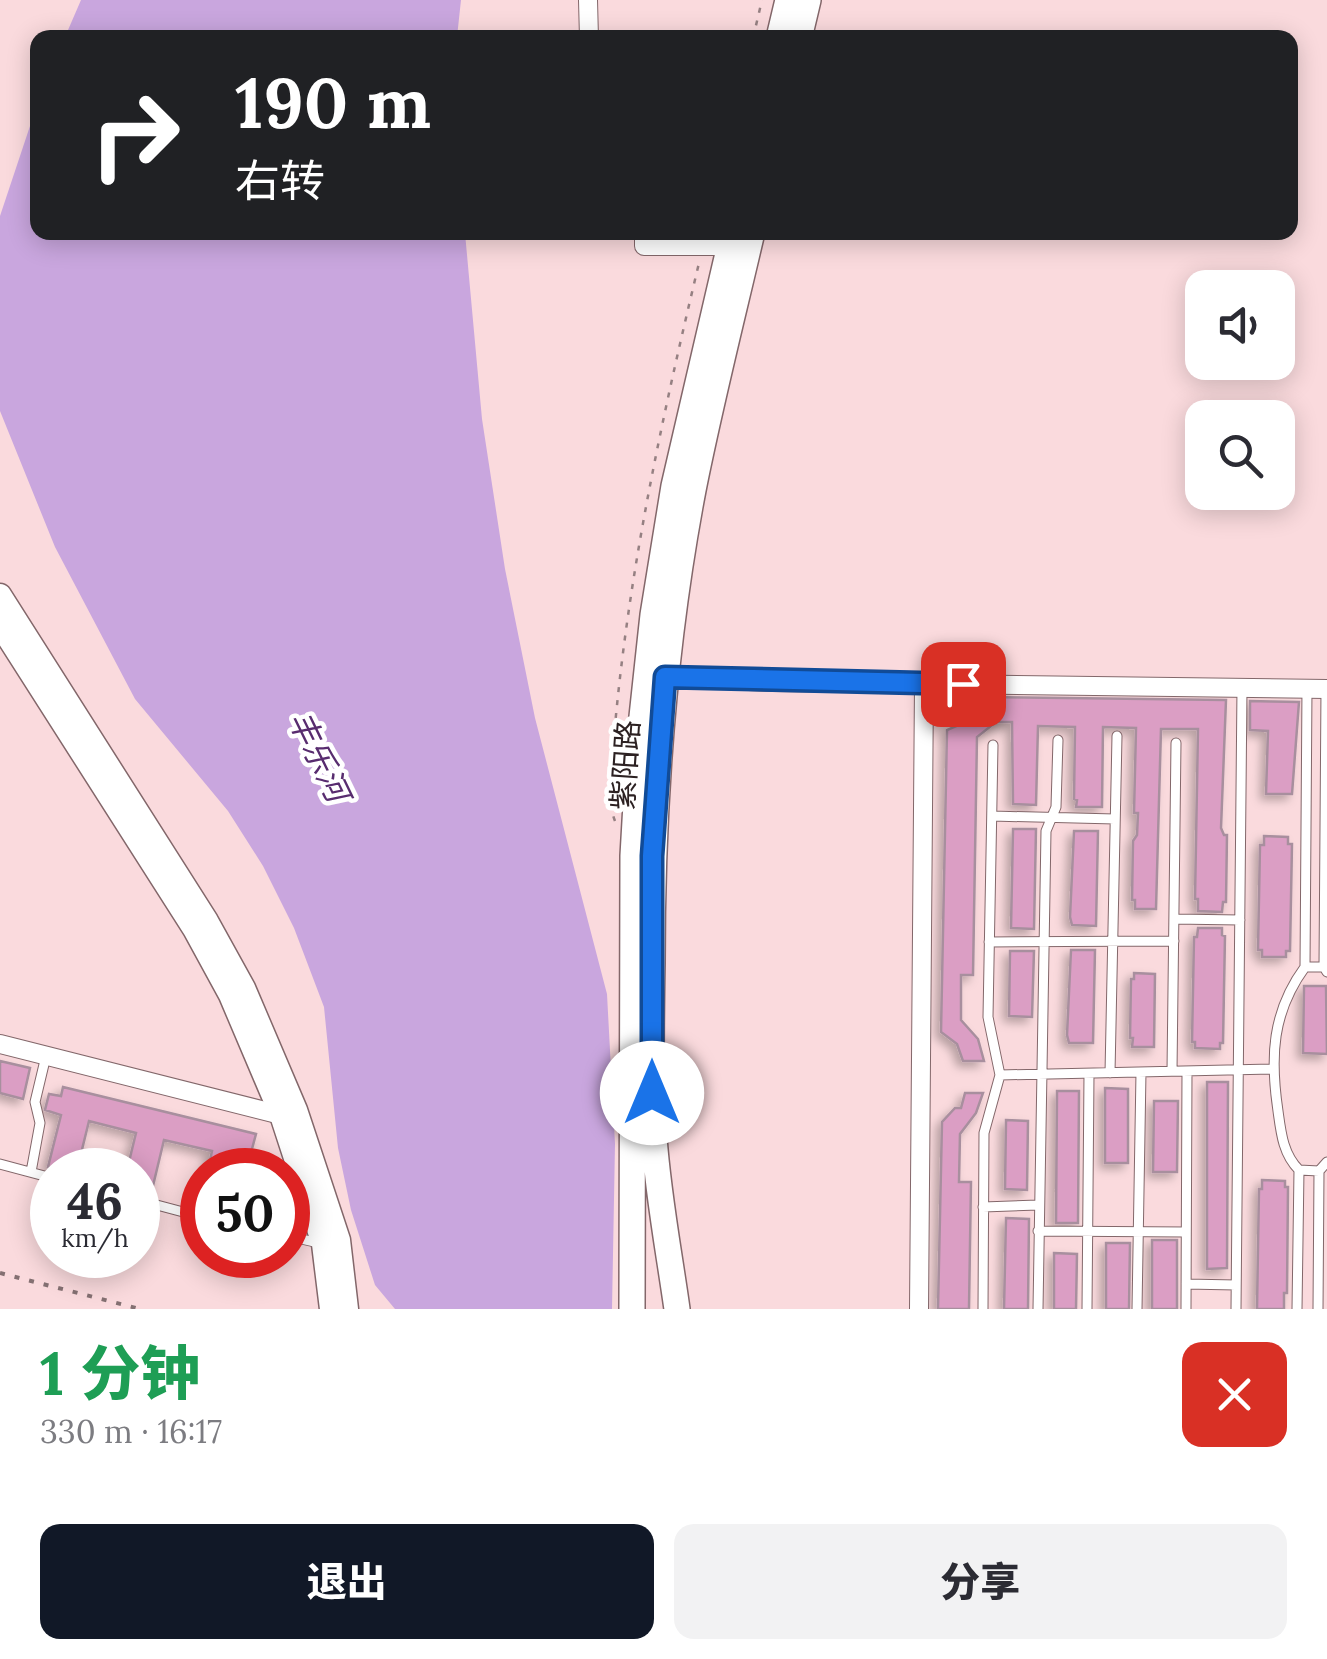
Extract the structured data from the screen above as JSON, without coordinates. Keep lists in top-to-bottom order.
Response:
{
  "streets": {
    "main road": ["紫阳路"]
  },
  "water": ["丰乐河"],
  "page": {
    "turn": ["190 m", "右转"],
    "speed": "46 km/h",
    "limit": "50",
    "heading": ["1 分钟", "330 m · 16:17"],
    "buttons": ["退出", "分享"]
  }
}
